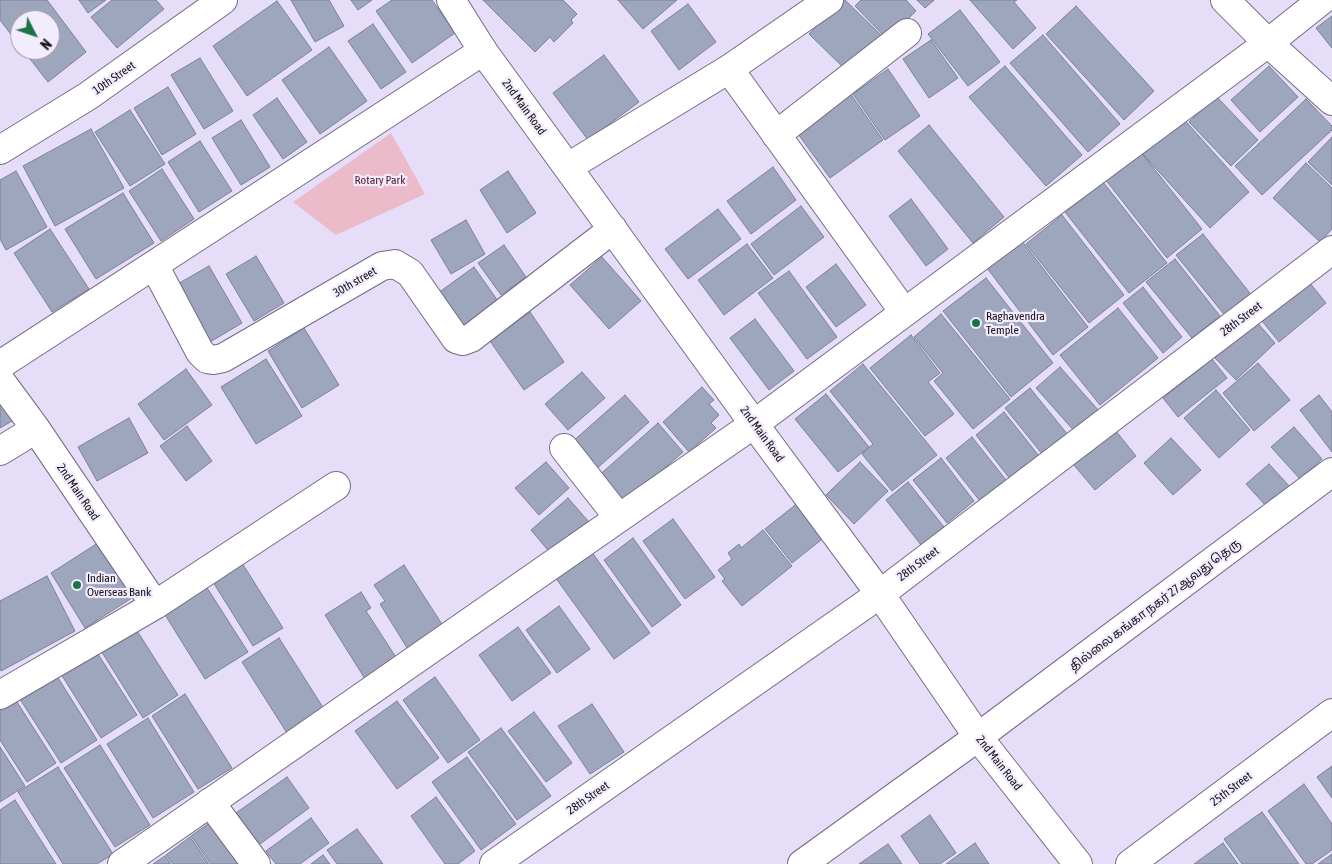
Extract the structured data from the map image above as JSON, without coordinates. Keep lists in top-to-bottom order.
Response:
{
  "streets": {
    "street": [
      "10th Street",
      "2nd Main Road",
      "30th street",
      "28th Street",
      "தில்லை கங்கா நகர் 27ஆவது தெரு",
      "25th Street"
    ]
  },
  "crossings": [
    ["2nd Main Road", "30th street"],
    ["2nd Main Road", "28th Street"],
    ["2nd Main Road", "தில்லை கங்கா நகர் 27ஆவது தெரு"]
  ],
  "parks": ["Rotary Park"],
  "places": ["Raghavendra Temple", "Indian Overseas Bank"],
  "north": "bottom right"
}
